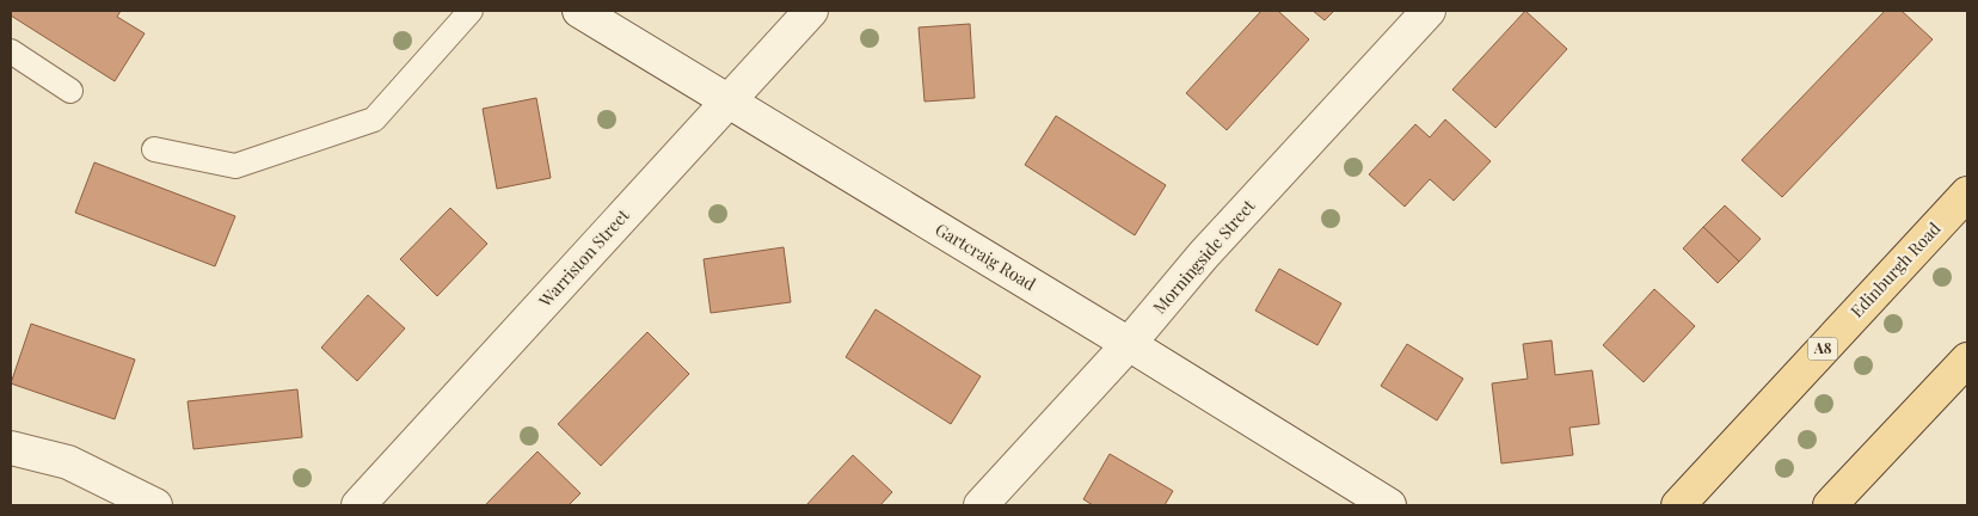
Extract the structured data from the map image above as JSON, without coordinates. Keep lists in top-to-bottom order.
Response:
{
  "streets": {
    "main road": ["Edinburgh Road", "A8"],
    "street": ["Gartcraig Road", "Morningside Street", "Warriston Street"]
  },
  "crossings": [
    ["Gartcraig Road", "Morningside Street"],
    ["Gartcraig Road", "Warriston Street"]
  ]
}
